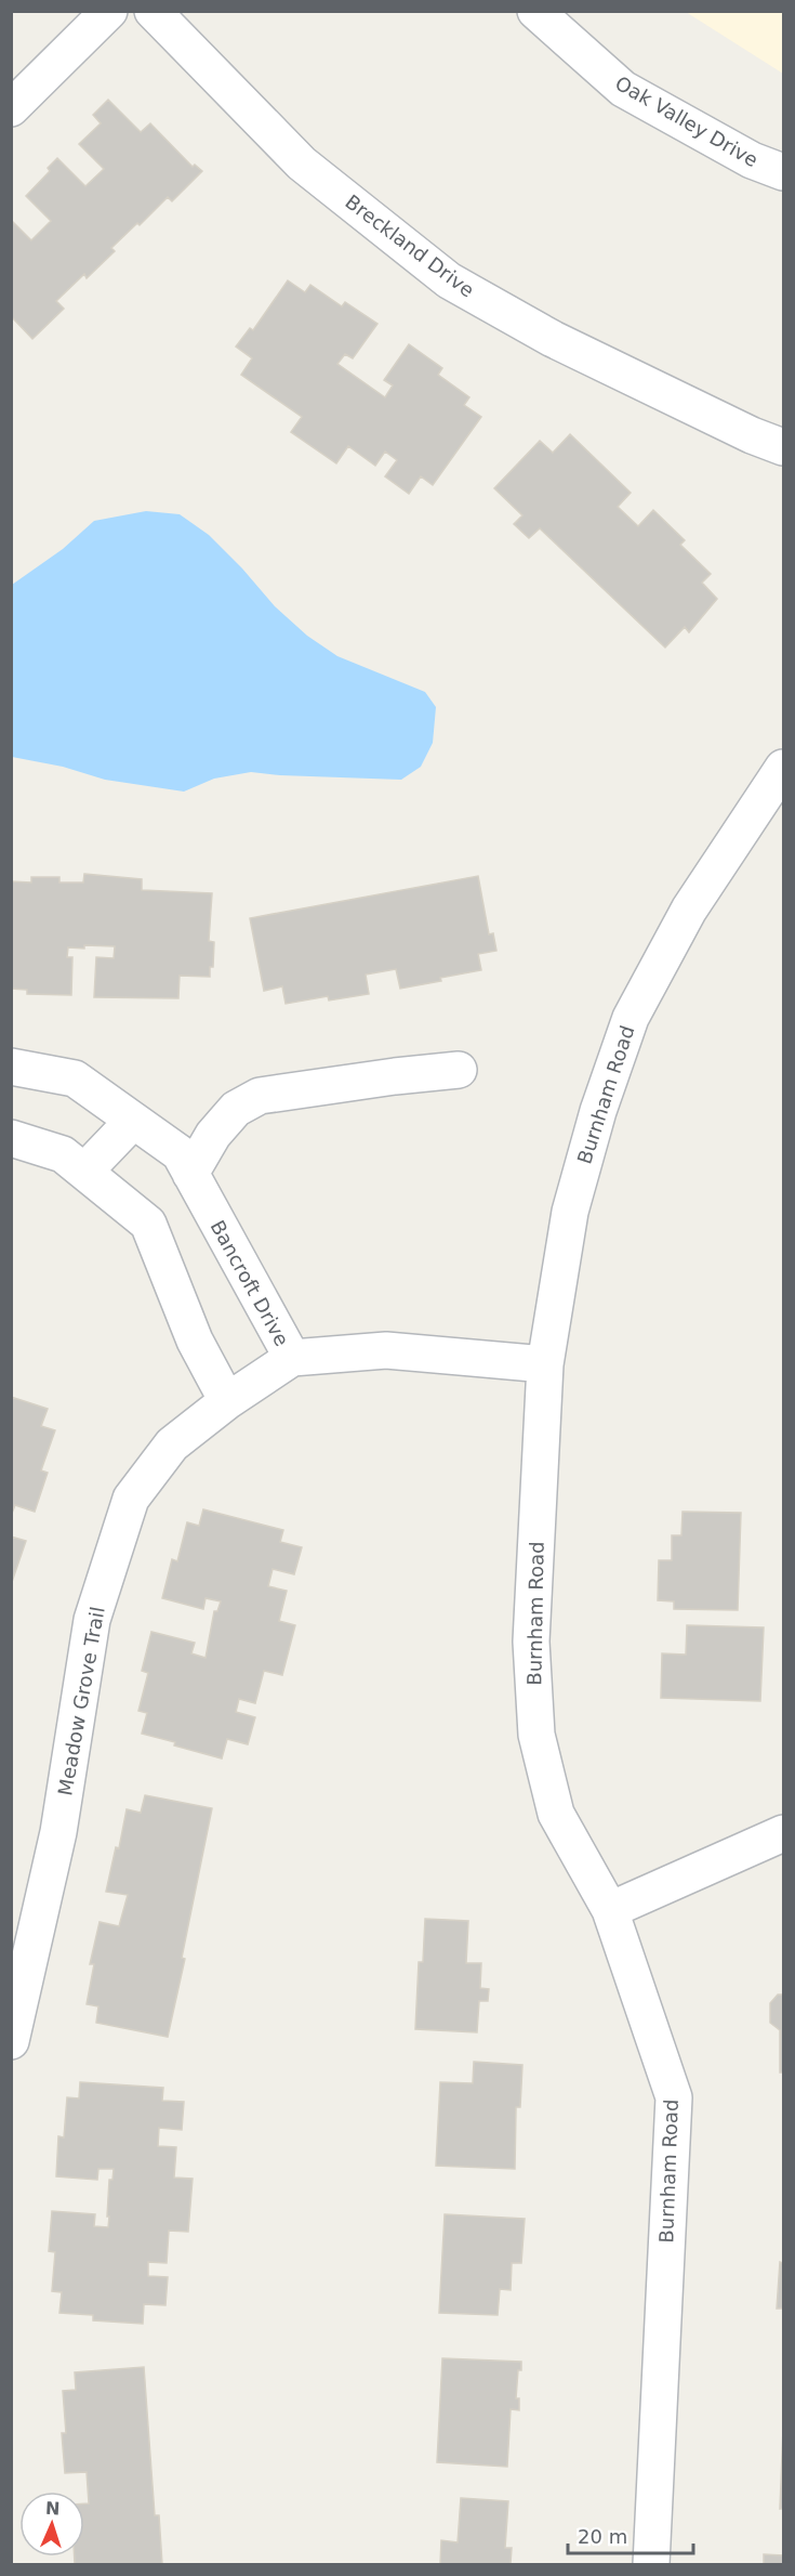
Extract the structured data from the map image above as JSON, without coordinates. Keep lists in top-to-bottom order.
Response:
{
  "streets": {
    "street": [
      "Oak Valley Drive",
      "Breckland Drive",
      "Burnham Road",
      "Bancroft Drive",
      "Meadow Grove Trail"
    ]
  },
  "crossings": [
    ["Burnham Road", "Bancroft Drive"],
    ["Bancroft Drive", "Meadow Grove Trail"]
  ],
  "scale_bar": "20 m",
  "north": "top"
}
